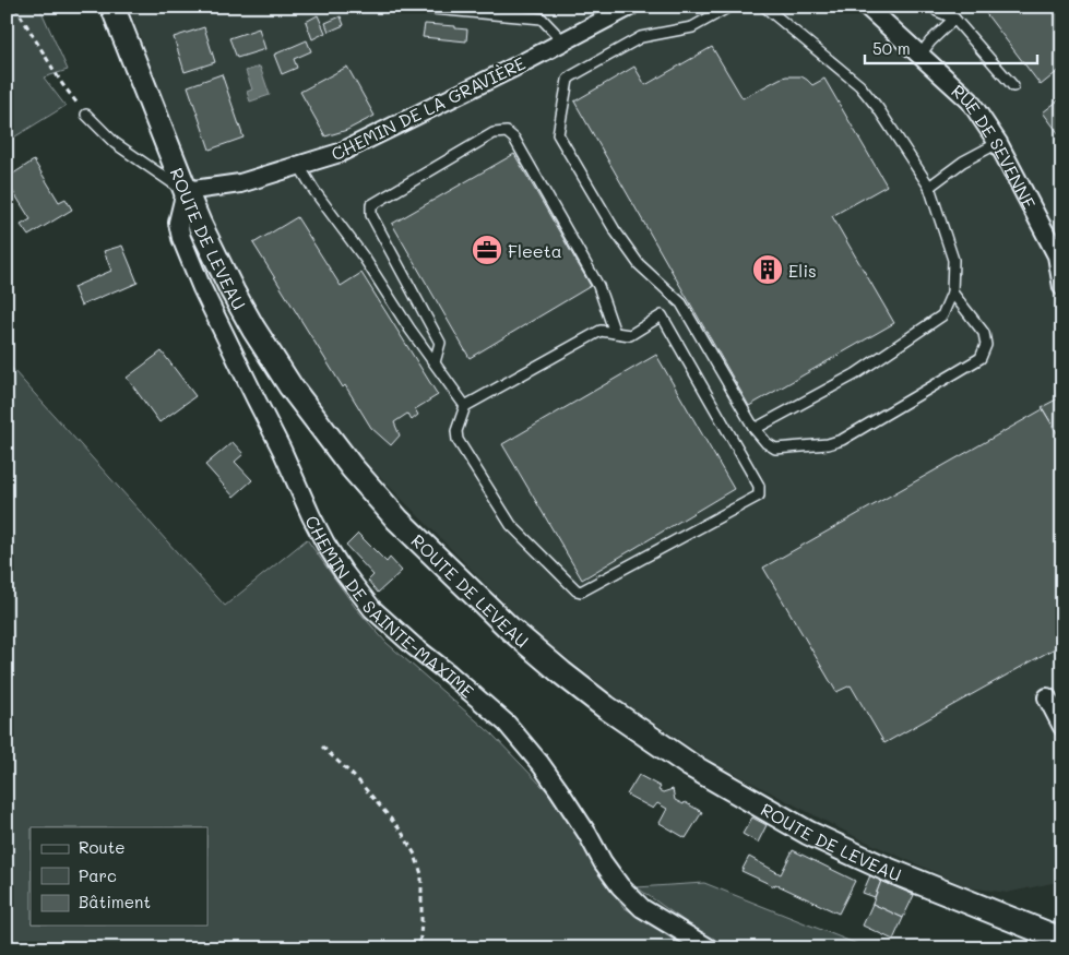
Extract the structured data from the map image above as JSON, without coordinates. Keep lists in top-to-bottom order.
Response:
{
  "streets": {
    "street": [
      "CHEMIN DE LA GRAVIÈRE",
      "RUE DE SEVENNE",
      "ROUTE DE LEVEAU",
      "CHEMIN DE SAINTE-MAXIME"
    ]
  },
  "crossings": [
    ["CHEMIN DE LA GRAVIÈRE", "ROUTE DE LEVEAU"],
    ["CHEMIN DE LA GRAVIÈRE", "CHEMIN DE SAINTE-MAXIME"],
    ["ROUTE DE LEVEAU", "CHEMIN DE SAINTE-MAXIME"]
  ],
  "places": {
    "office": ["Fleeta"],
    "building": ["Elis"]
  },
  "legend": ["Route", "Parc", "Bâtiment"],
  "scale_bar": "50 m"
}
